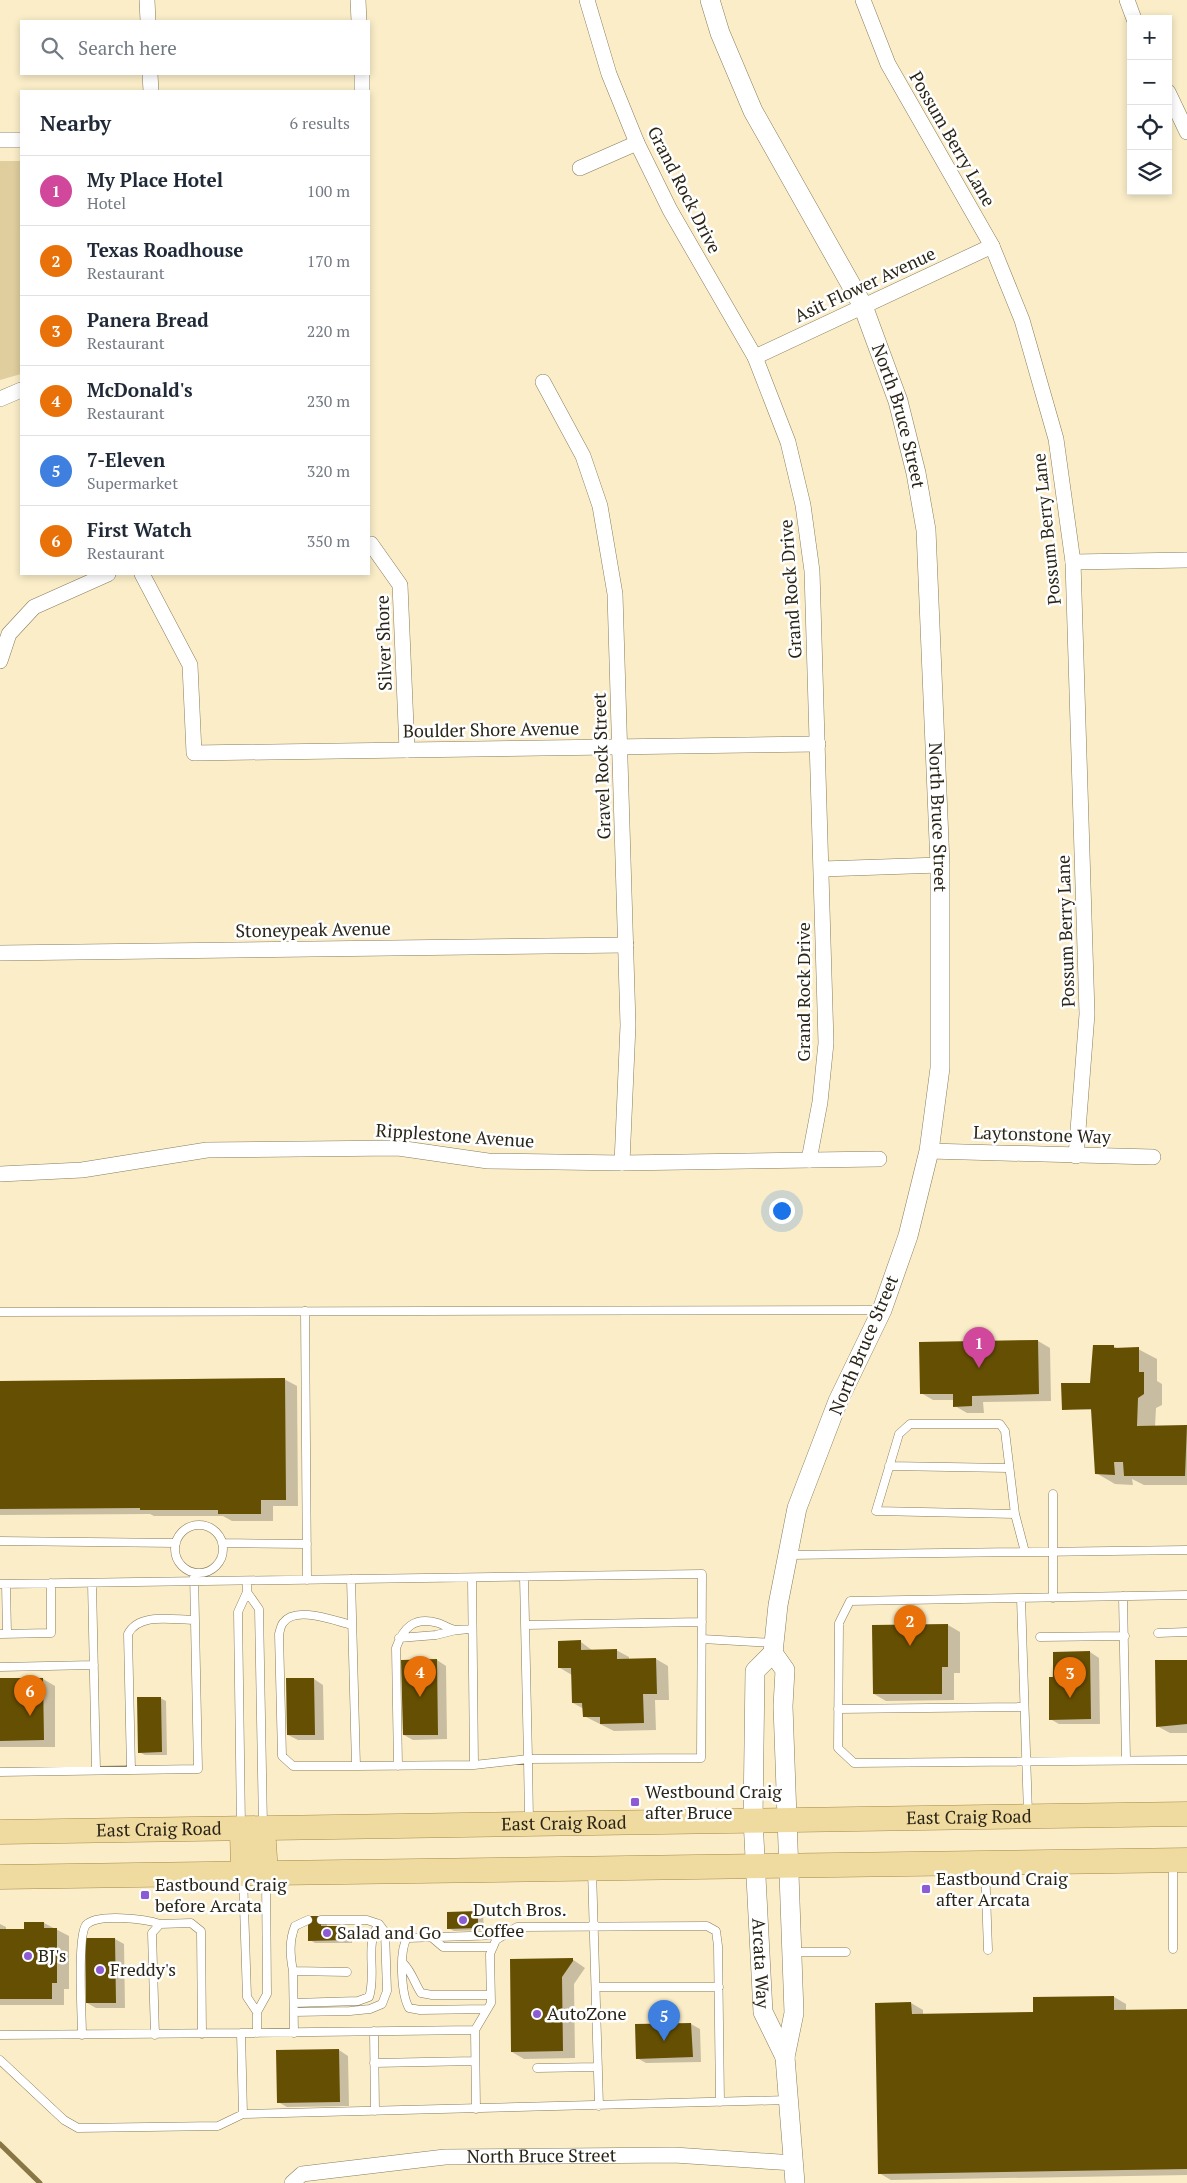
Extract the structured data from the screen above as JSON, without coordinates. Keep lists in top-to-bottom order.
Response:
{
  "streets": {
    "main road": ["East Craig Road"],
    "street": [
      "Possum Berry Lane",
      "Grand Rock Drive",
      "Asit Flower Avenue",
      "North Bruce Street",
      "Silver Shore",
      "Boulder Shore Avenue",
      "Gravel Rock Street",
      "Stoneypeak Avenue",
      "Laytonstone Way",
      "Ripplestone Avenue",
      "Arcata Way"
    ]
  },
  "crossings": [
    ["Possum Berry Lane", "Asit Flower Avenue"],
    ["Possum Berry Lane", "Laytonstone Way"],
    ["Grand Rock Drive", "Asit Flower Avenue"],
    ["Grand Rock Drive", "Boulder Shore Avenue"],
    ["Grand Rock Drive", "Ripplestone Avenue"],
    ["Asit Flower Avenue", "North Bruce Street"],
    ["North Bruce Street", "Laytonstone Way"],
    ["North Bruce Street", "Arcata Way"],
    ["Silver Shore", "Boulder Shore Avenue"],
    ["Boulder Shore Avenue", "Gravel Rock Street"],
    ["Gravel Rock Street", "Stoneypeak Avenue"],
    ["Gravel Rock Street", "Ripplestone Avenue"]
  ],
  "places": {
    "transit": ["Westbound Craig after Bruce", "Eastbound Craig after Arcata", "Eastbound Craig before Arcata"],
    "other": [
      "Dutch Bros. Coffee",
      "Salad and Go",
      "BJ's",
      "Freddy's",
      "AutoZone"
    ]
  },
  "page": {
    "map_buttons": ["+", "−"],
    "search": "Search here",
    "heading": ["Nearby", "6 results"],
    "list": [
      {
        "mark": "1",
        "name": "My Place Hotel",
        "note": "Hotel",
        "value": "100 m"
      },
      {
        "mark": "2",
        "name": "Texas Roadhouse",
        "note": "Restaurant",
        "value": "170 m"
      },
      {
        "mark": "3",
        "name": "Panera Bread",
        "note": "Restaurant",
        "value": "220 m"
      },
      {
        "mark": "4",
        "name": "McDonald's",
        "note": "Restaurant",
        "value": "230 m"
      },
      {
        "mark": "5",
        "name": "7-Eleven",
        "note": "Supermarket",
        "value": "320 m"
      },
      {
        "mark": "6",
        "name": "First Watch",
        "note": "Restaurant",
        "value": "350 m"
      }
    ],
    "pins": [
      "1",
      "2",
      "4",
      "3",
      "6",
      "5"
    ]
  }
}
